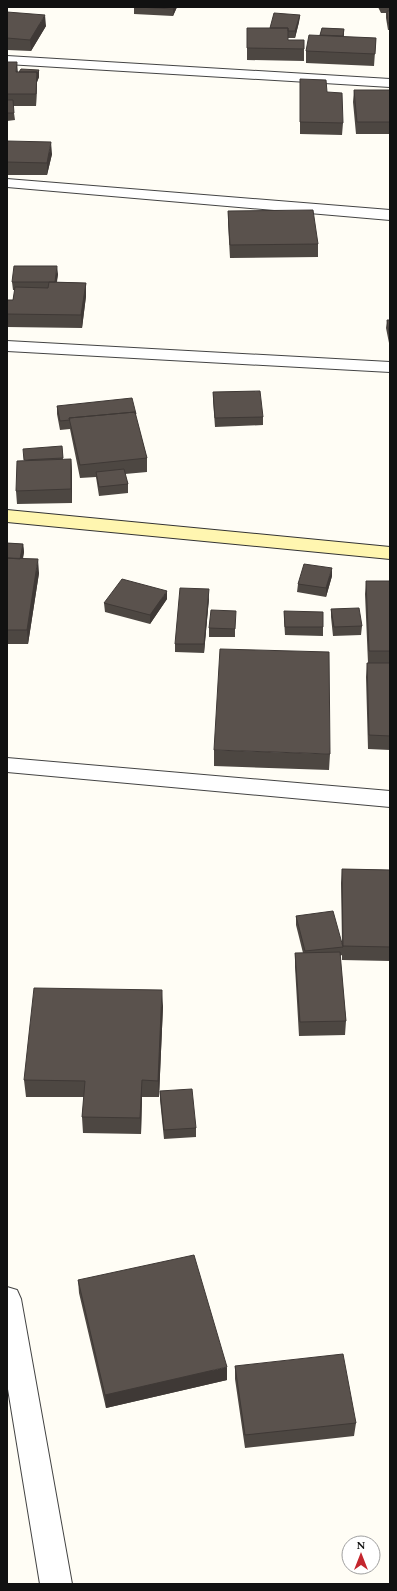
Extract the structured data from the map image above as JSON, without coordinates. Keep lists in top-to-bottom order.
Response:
{
  "north": "top"
}
